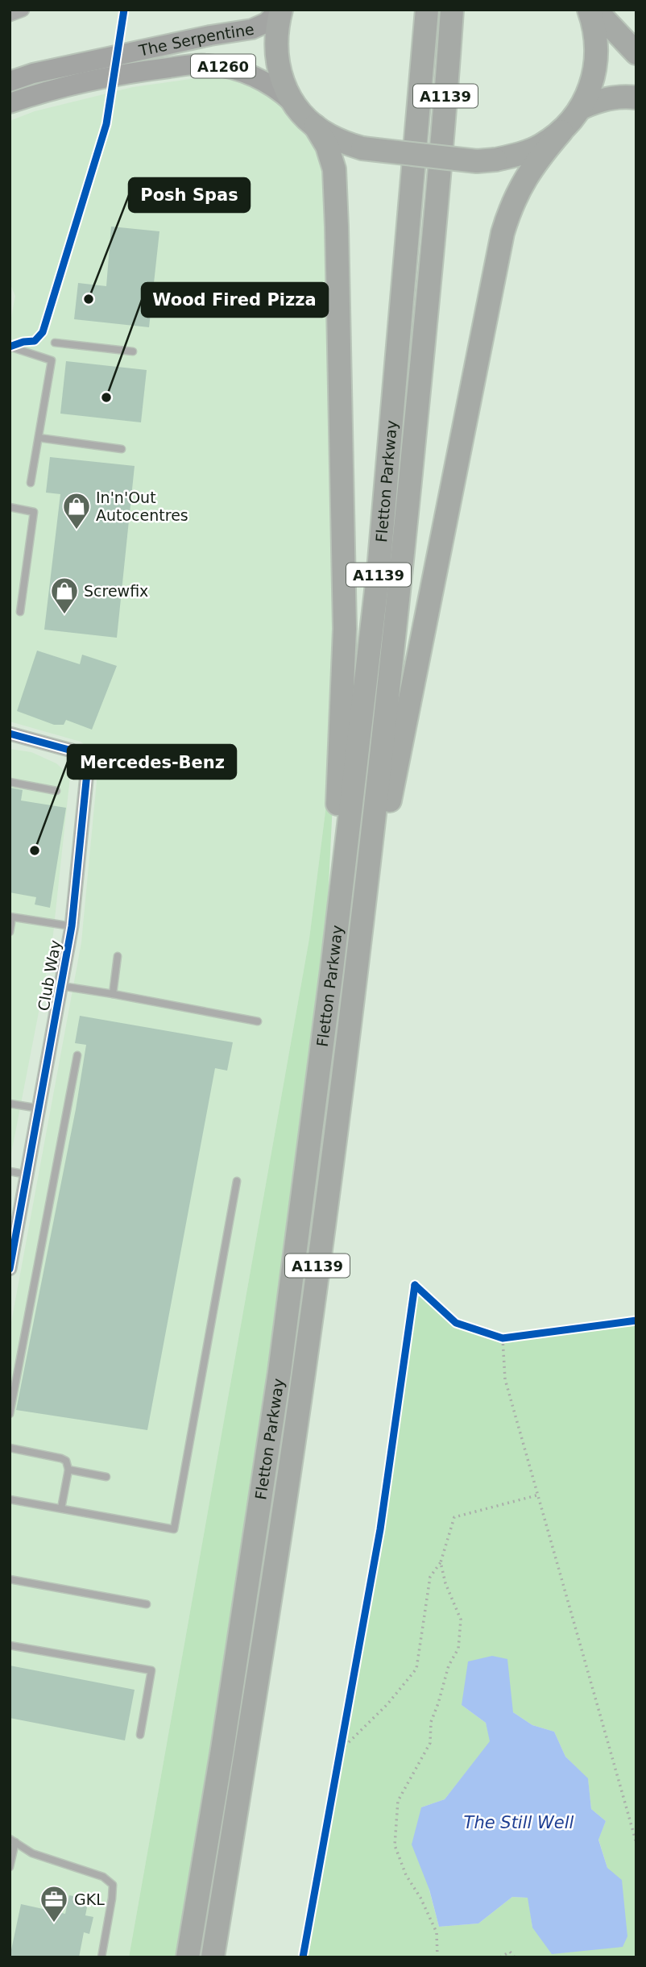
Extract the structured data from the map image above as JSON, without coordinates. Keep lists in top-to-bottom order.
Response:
{
  "streets": {
    "highway": ["A1139", "Fletton Parkway"],
    "main road": ["The Serpentine", "A1260"],
    "street": ["Club Way"]
  },
  "water": ["The Still Well"],
  "places": {
    "other": ["Posh Spas", "Wood Fired Pizza", "Mercedes-Benz"],
    "shop": ["In'n'Out Autocentres", "Screwfix"],
    "office": ["GKL"]
  }
}
